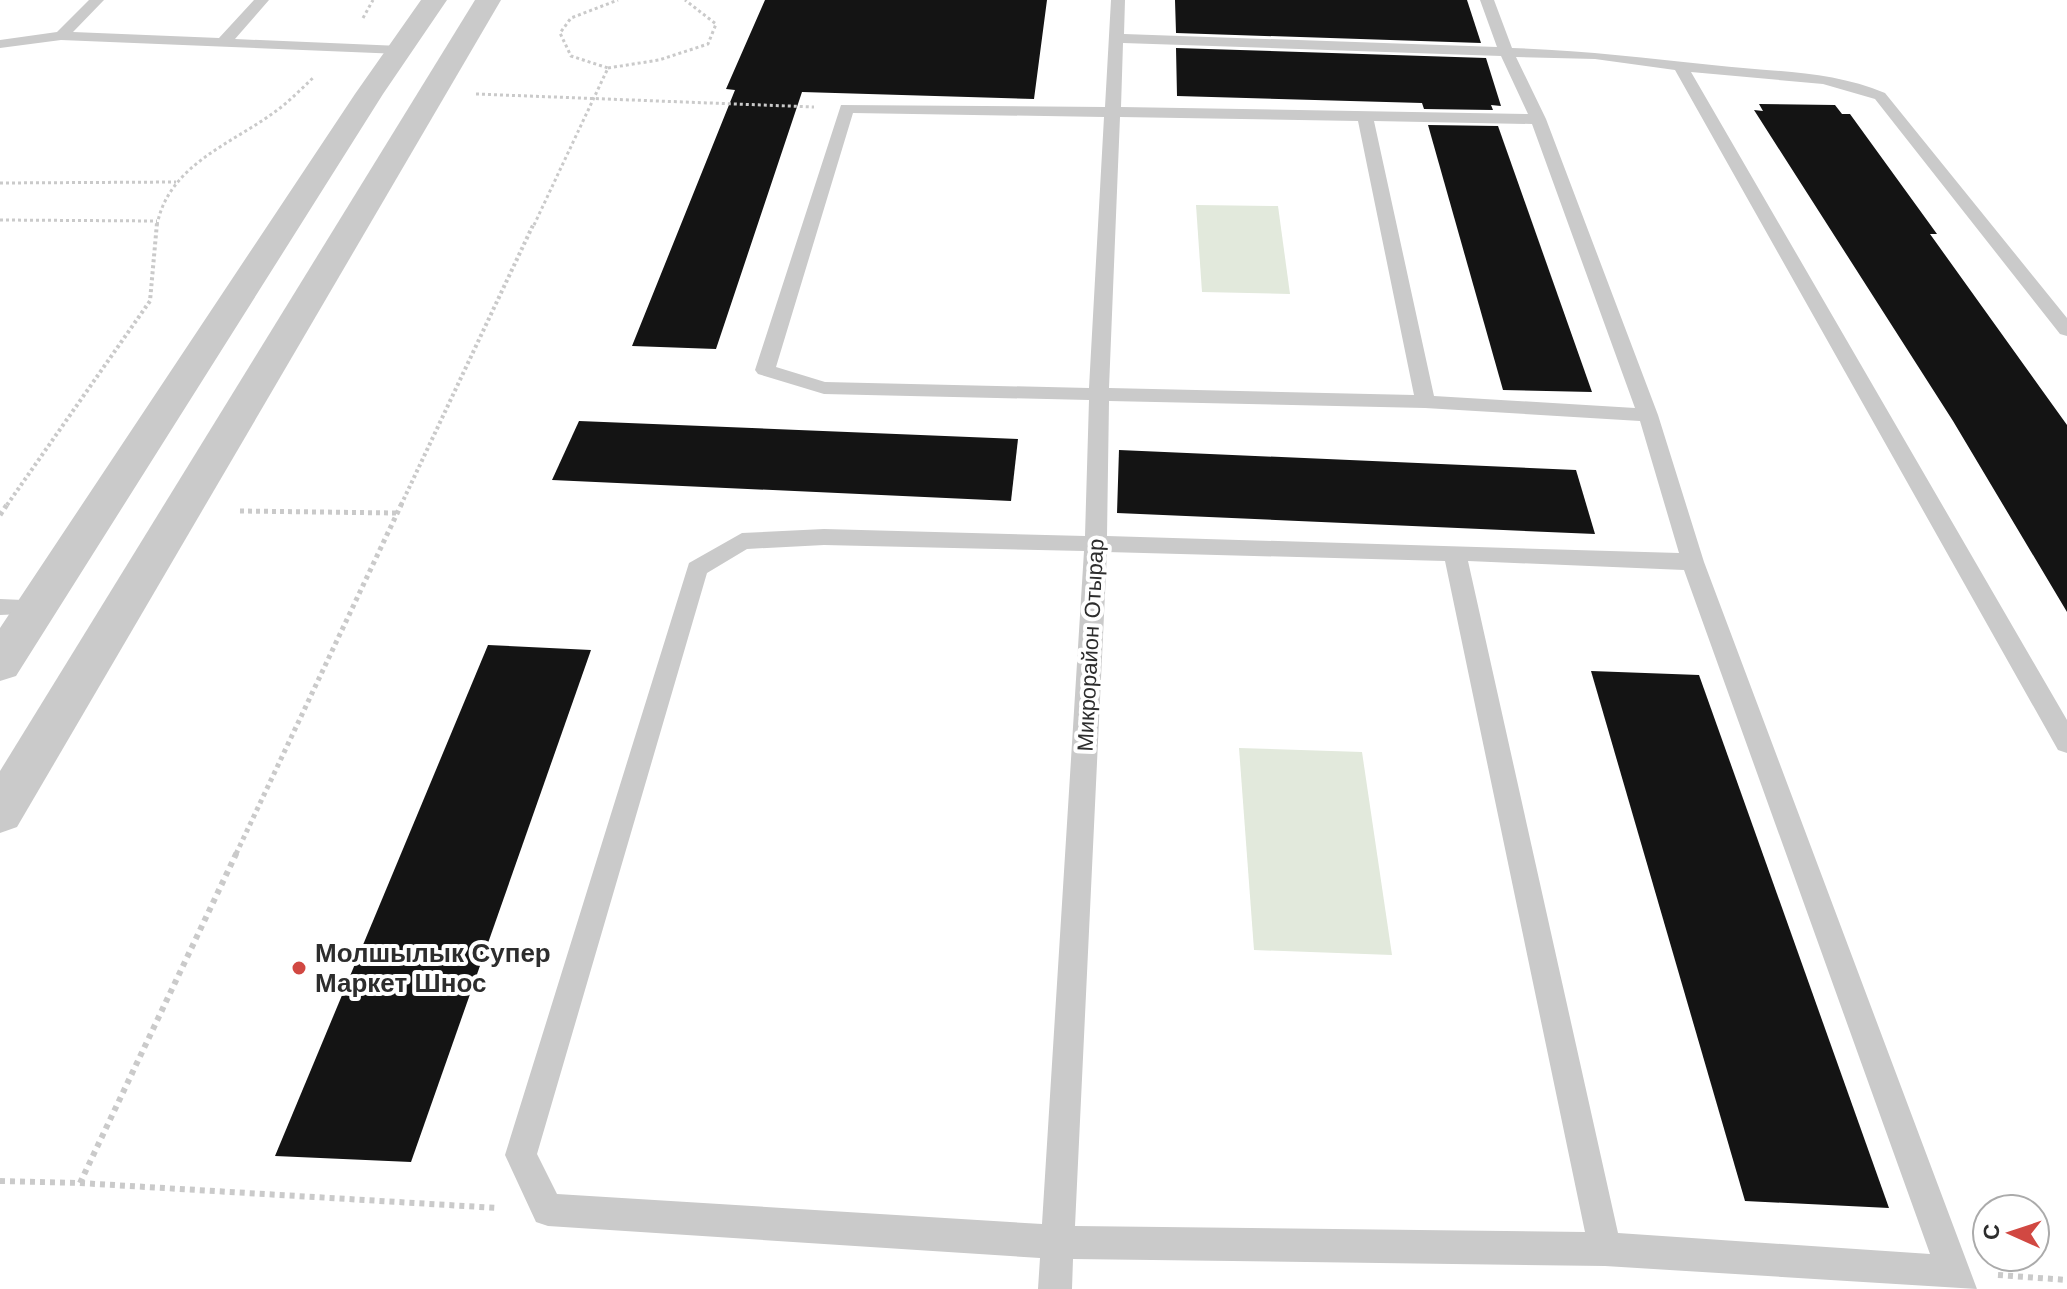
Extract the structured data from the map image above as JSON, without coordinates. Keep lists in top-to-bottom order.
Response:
{
  "streets": {
    "lane": ["Микрорайон Отырар"]
  },
  "places": ["Молшылык Супер Маркет Шнос"],
  "north": "left"
}
